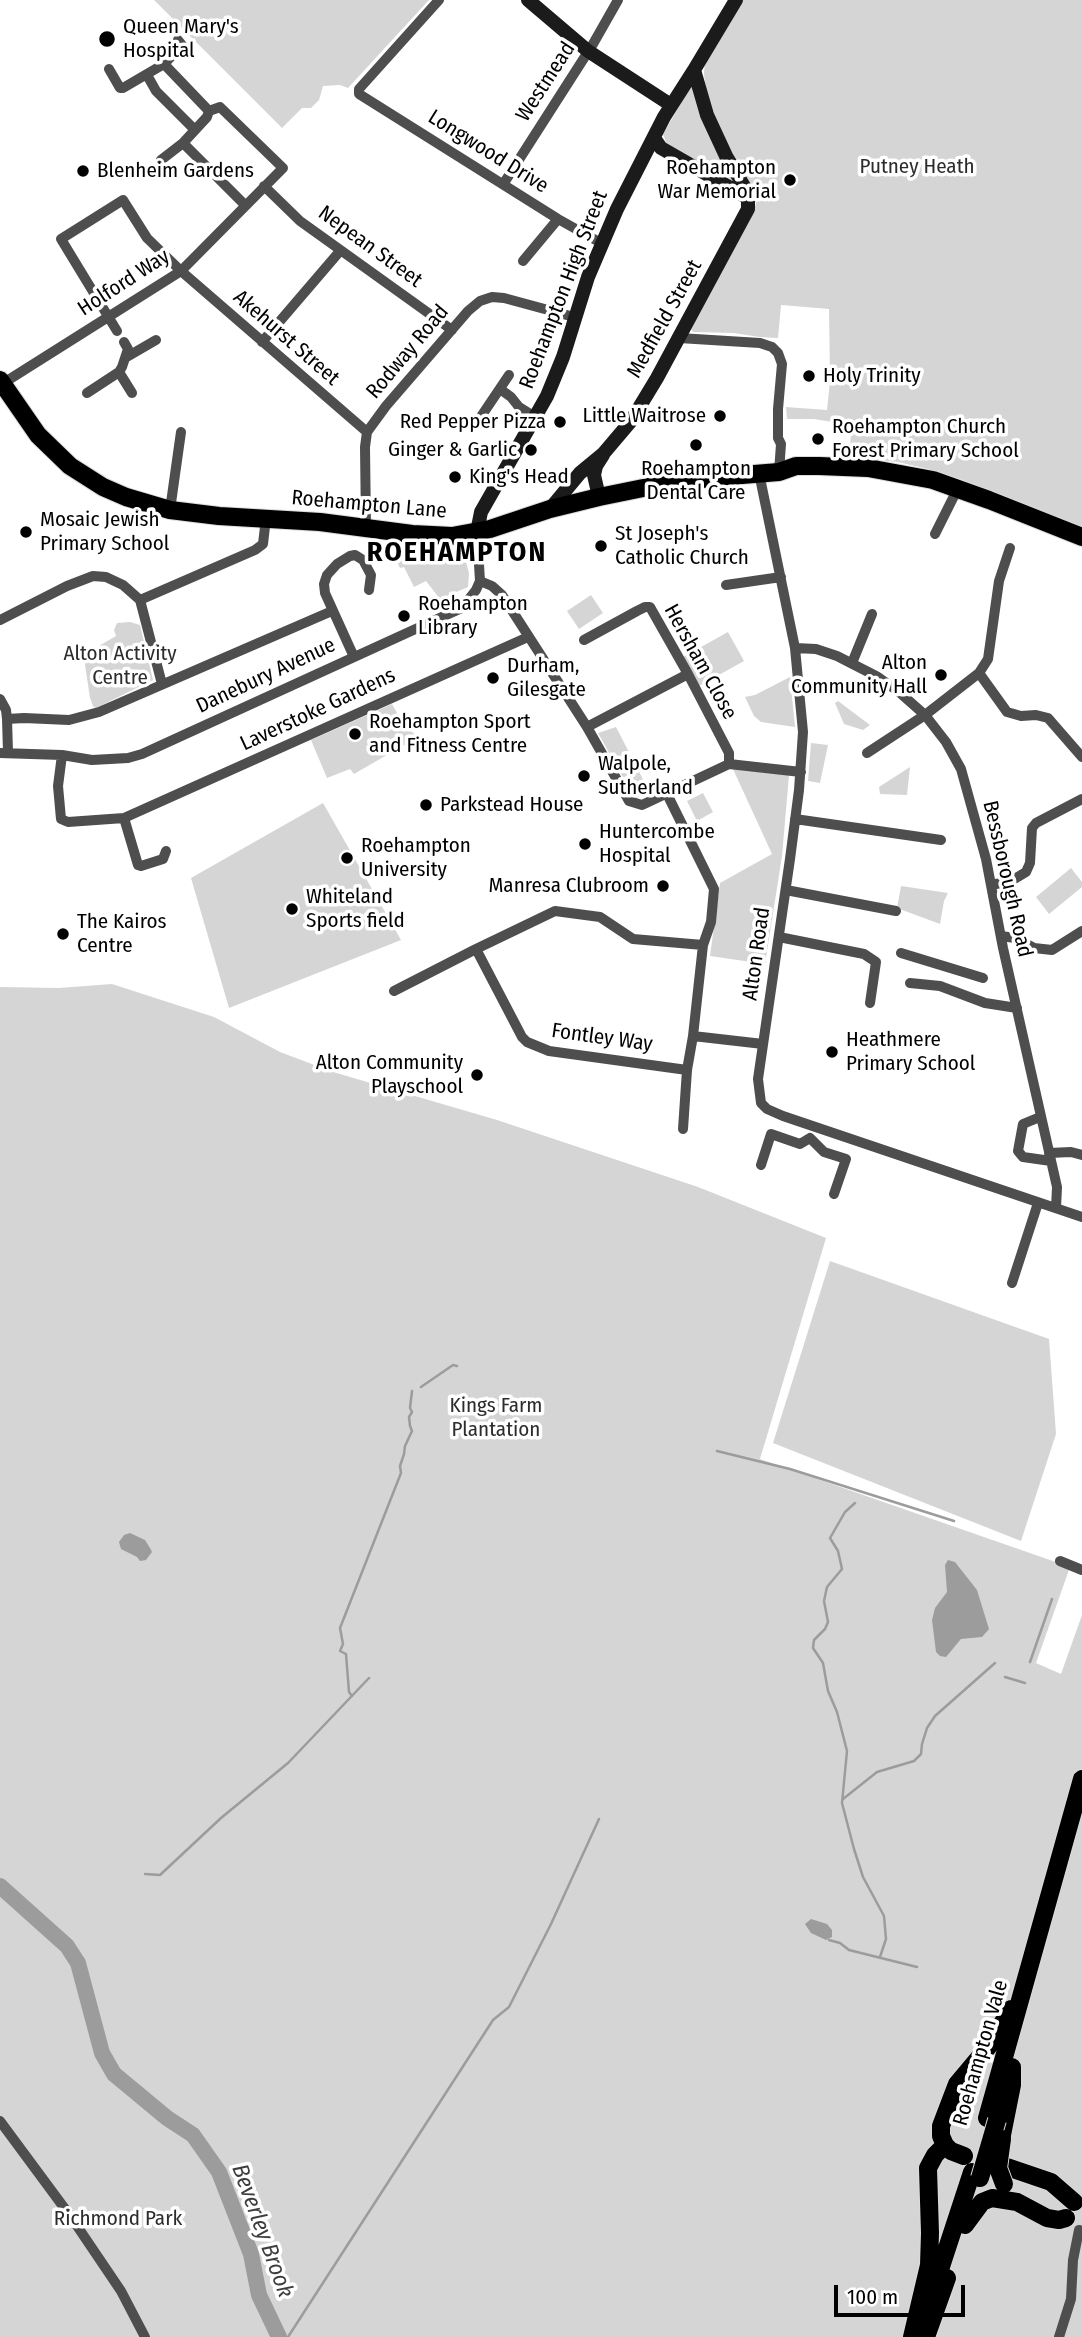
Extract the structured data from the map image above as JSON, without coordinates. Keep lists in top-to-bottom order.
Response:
{
  "streets": {
    "highway": ["Roehampton Lane", "Roehampton Vale"],
    "street": [
      "Westmead",
      "Longwood Drive",
      "Nepean Street",
      "Holford Way",
      "Roehampton High Street",
      "Medfield Street",
      "Akehurst Street",
      "Rodway Road",
      "Hersham Close",
      "Danebury Avenue",
      "Laverstoke Gardens",
      "Bessborough Road",
      "Alton Road",
      "Fontley Way"
    ]
  },
  "crossings": [
    ["Westmead", "Longwood Drive"],
    ["Longwood Drive", "Roehampton High Street"],
    ["Nepean Street", "Holford Way"],
    ["Nepean Street", "Rodway Road"],
    ["Holford Way", "Akehurst Street"],
    ["Holford Way", "Roehampton Lane"],
    ["Roehampton High Street", "Rodway Road"],
    ["Roehampton High Street", "Roehampton Lane"],
    ["Medfield Street", "Roehampton Lane"],
    ["Akehurst Street", "Rodway Road"],
    ["Roehampton Lane", "Alton Road"],
    ["Danebury Avenue", "Laverstoke Gardens"],
    ["Bessborough Road", "Alton Road"]
  ],
  "districts": ["ROEHAMPTON"],
  "water": ["Beverley Brook"],
  "parks": [
    "Putney Heath",
    "Alton Activity Centre",
    "Kings Farm Plantation",
    "Richmond Park"
  ],
  "places": [
    "Queen Mary's Hospital",
    "Blenheim Gardens",
    "Roehampton War Memorial",
    "Holy Trinity",
    "Little Waitrose",
    "Red Pepper Pizza",
    "Roehampton Church Forest Primary School",
    "Roehampton Dental Care",
    "Ginger & Garlic",
    "King's Head",
    "Mosaic Jewish Primary School",
    "St Joseph's Catholic Church",
    "Roehampton Library",
    "Alton Community Hall",
    "Durham, Gilesgate",
    "Roehampton Sport and Fitness Centre",
    "Walpole, Sutherland",
    "Parkstead House",
    "Huntercombe Hospital",
    "Roehampton University",
    "Manresa Clubroom",
    "Whiteland Sports field",
    "The Kairos Centre",
    "Heathmere Primary School",
    "Alton Community Playschool"
  ],
  "scale_bar": "100 m"
}
